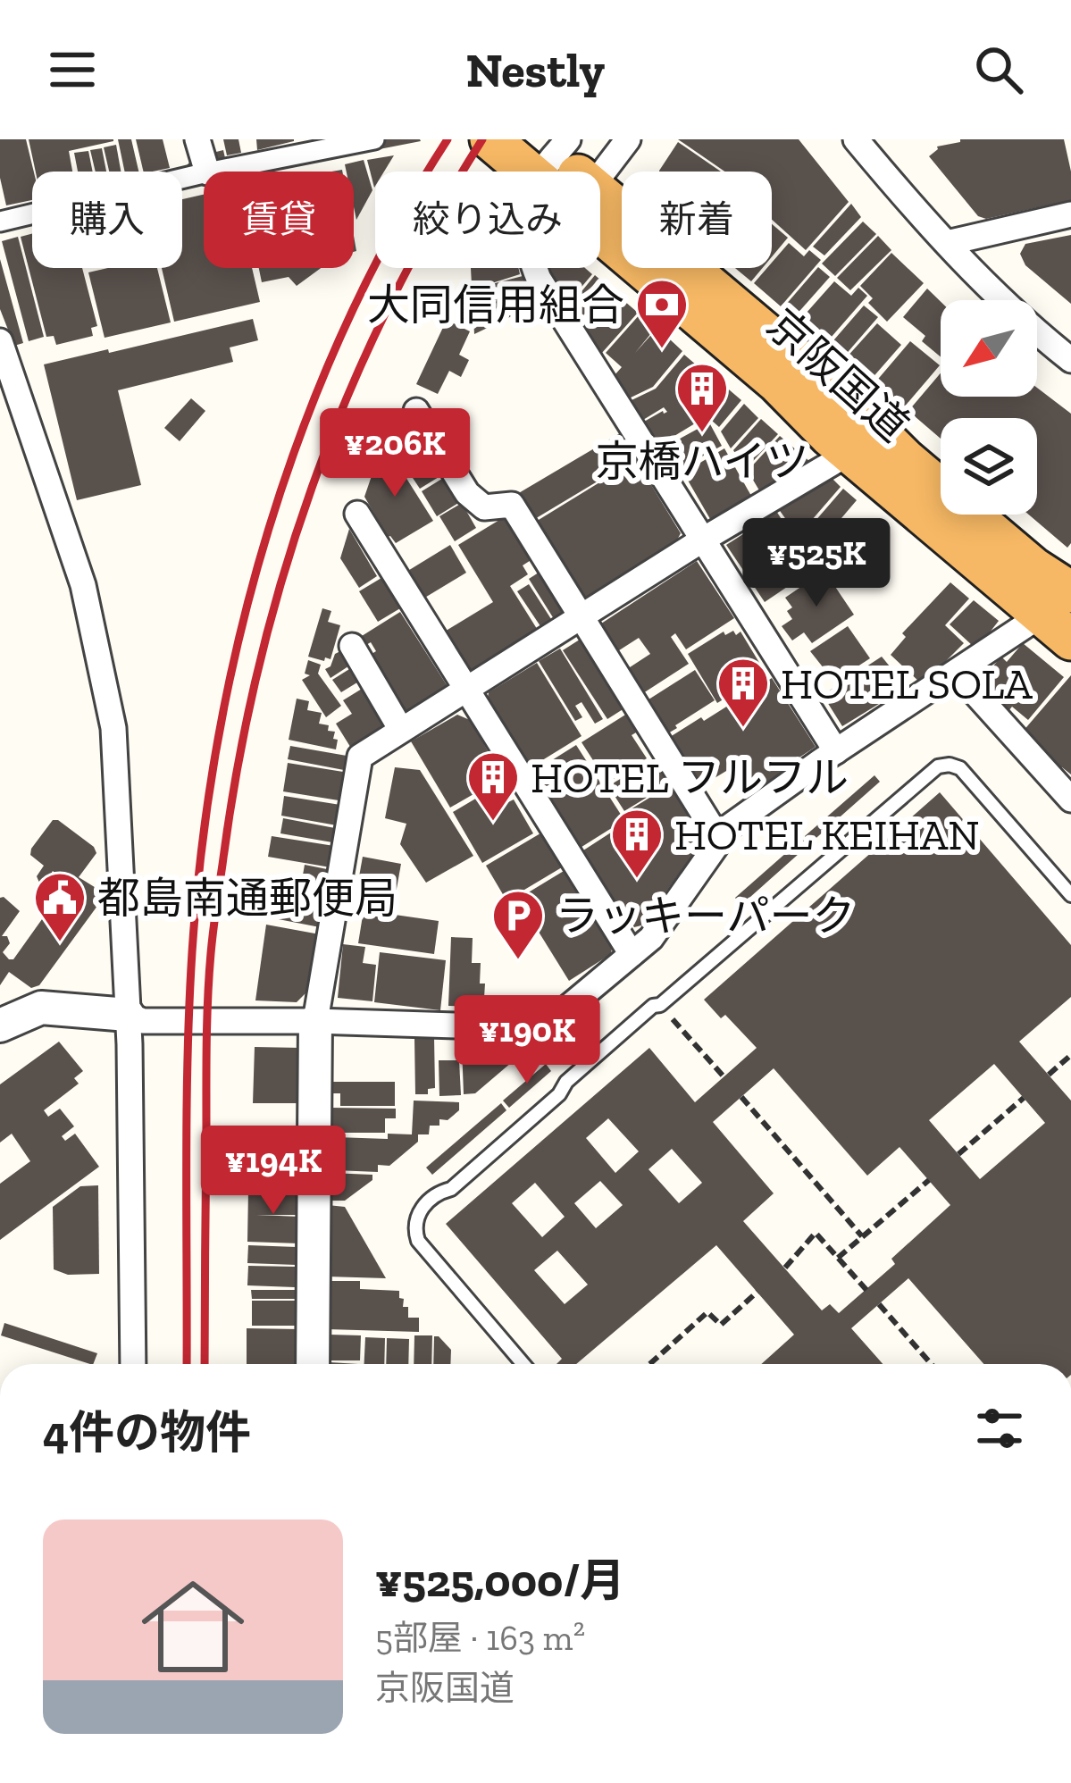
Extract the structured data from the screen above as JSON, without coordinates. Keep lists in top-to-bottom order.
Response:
{
  "streets": {
    "highway": ["京阪国道"]
  },
  "places": {
    "bank": ["大同信用組合"],
    "building": [
      "京橋ハイツ",
      "HOTEL SOLA",
      "HOTEL フルフル",
      "HOTEL KEIHAN"
    ],
    "public building": ["都島南通郵便局"],
    "parking": ["ラッキーパーク"]
  },
  "north": "bottom left",
  "page": {
    "header": "Nestly",
    "chip": [
      "購入",
      "賃貸",
      "絞り込み",
      "新着"
    ],
    "price": [
      "¥206K",
      "¥525K",
      "¥190K",
      "¥194K"
    ],
    "heading": "4件の物件",
    "list": [
      {
        "name": "¥525,000/月",
        "note": "5部屋 · 163 m² · 京阪国道"
      }
    ]
  }
}
